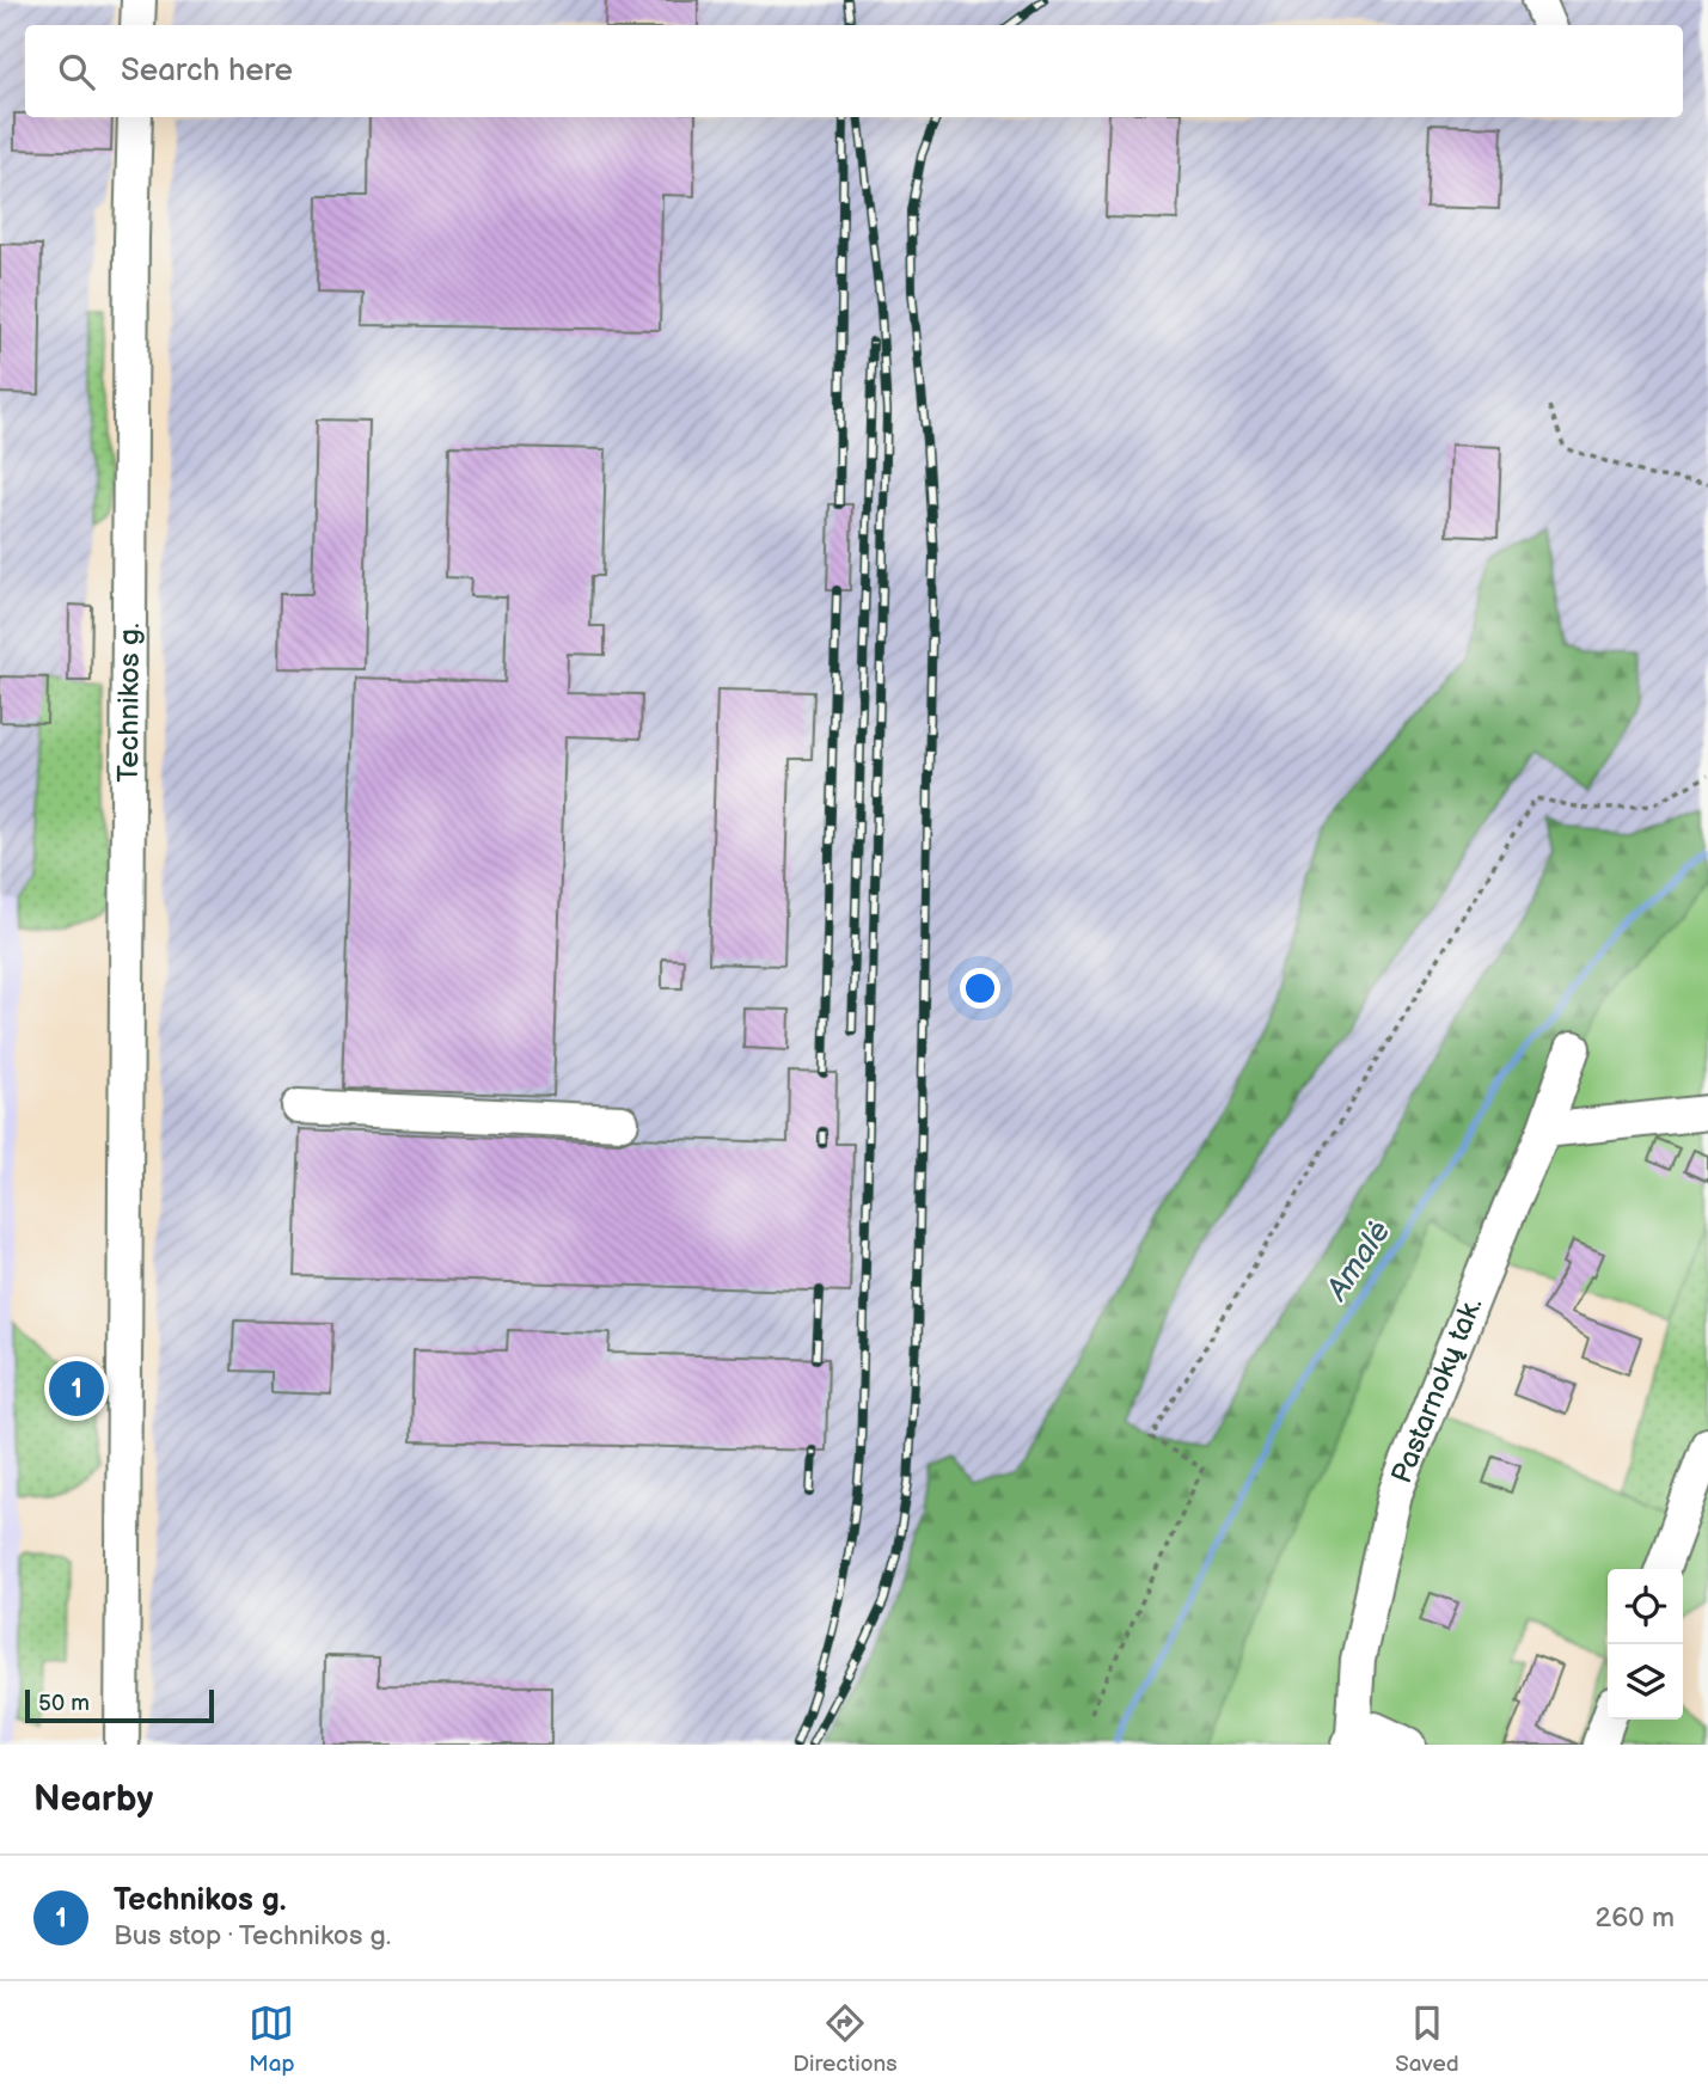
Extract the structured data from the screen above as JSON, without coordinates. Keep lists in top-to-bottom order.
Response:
{
  "streets": {
    "street": ["Technikos g.", "Pastarnokų tak."]
  },
  "water": ["Amalė"],
  "scale_bar": "50 m",
  "page": {
    "search": "Search here",
    "pins": "1",
    "scale": "50 m",
    "heading": "Nearby",
    "list": [
      {
        "mark": "1",
        "name": "Technikos g.",
        "note": "Bus stop · Technikos g.",
        "value": "260 m"
      }
    ],
    "nav": ["Map", "Directions", "Saved"]
  }
}
